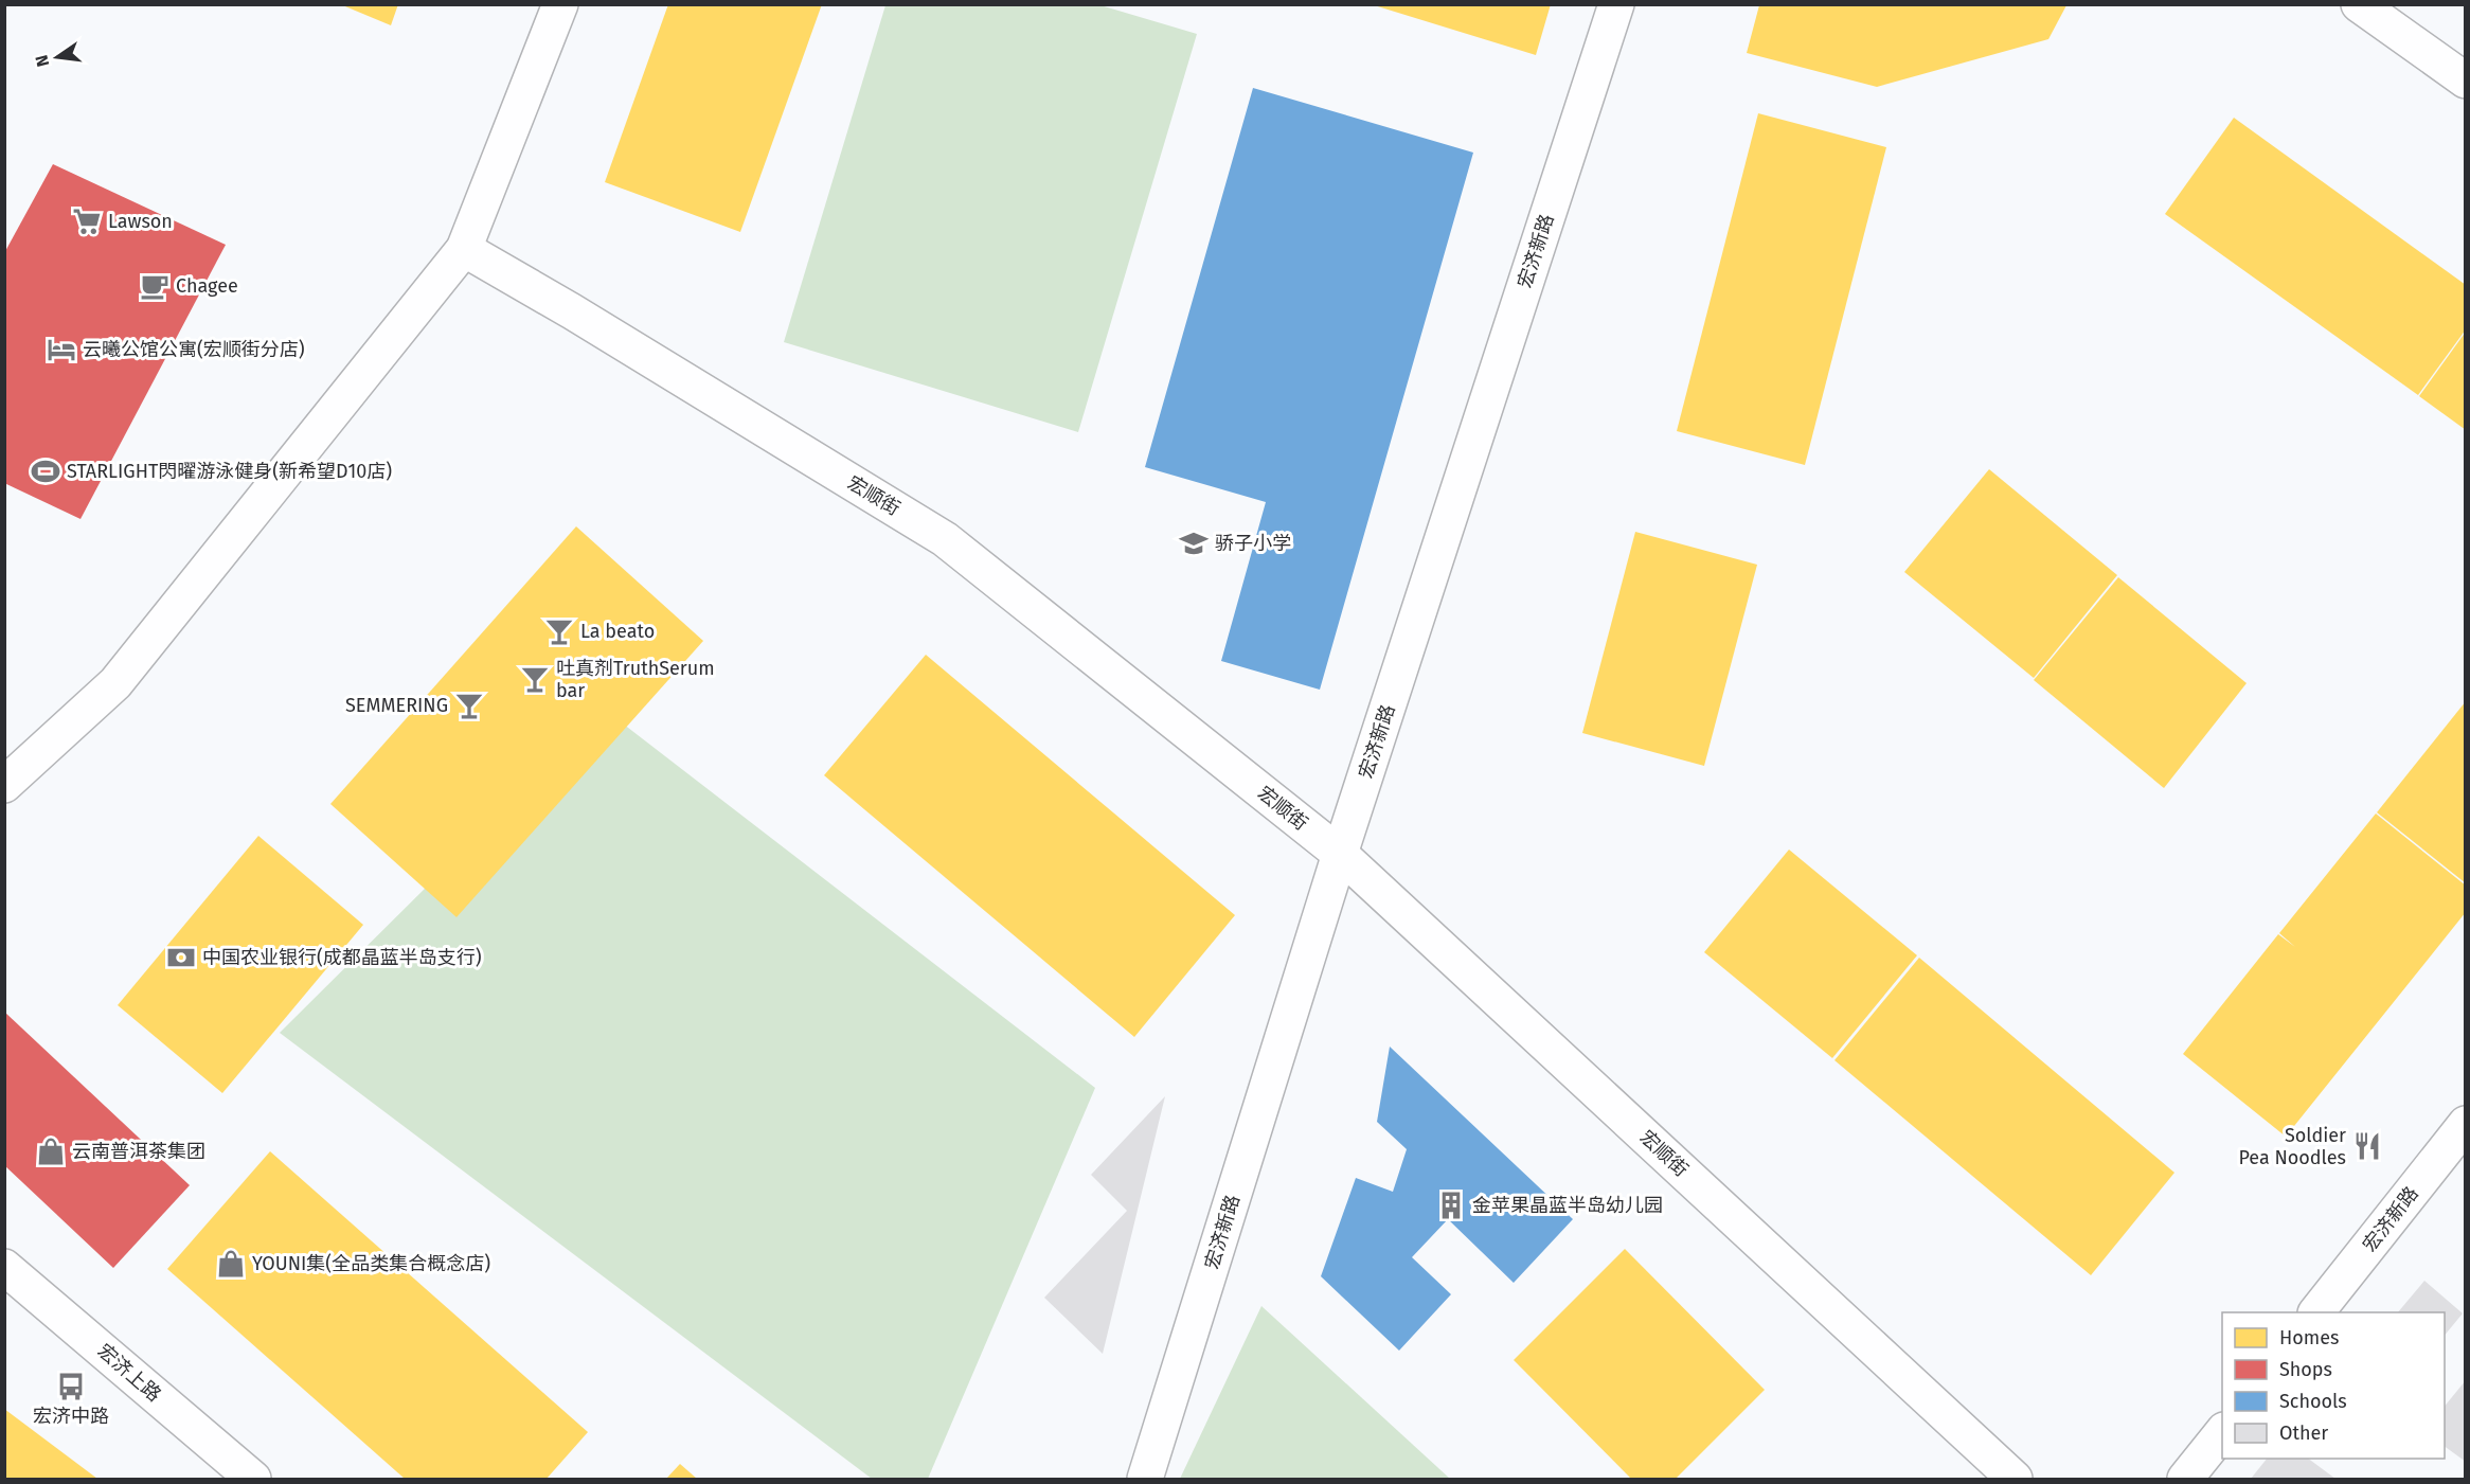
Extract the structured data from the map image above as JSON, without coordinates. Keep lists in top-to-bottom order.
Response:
{
  "streets": {
    "street": ["宏济新路", "宏顺街", "宏济上路"]
  },
  "crossings": [
    ["宏济新路", "宏顺街"]
  ],
  "places": {
    "supermarket": ["Lawson"],
    "cafe": ["Chagee"],
    "hotel": ["云曦公馆公寓(宏顺街分店)"],
    "sports": ["STARLIGHT閃曜游泳健身(新希望D10店)"],
    "school or university": ["骄子小学"],
    "bar": ["La beato", "吐真剂TruthSerum bar", "SEMMERING"],
    "bank": ["中国农业银行(成都晶蓝半岛支行)"],
    "restaurant": ["Soldier Pea Noodles"],
    "shop": ["云南普洱茶集团", "YOUNI集(全品类集合概念店)"],
    "building": ["金苹果晶蓝半岛幼儿园"],
    "bus stop": ["宏济中路"]
  },
  "legend": [
    "Homes",
    "Shops",
    "Schools",
    "Other"
  ],
  "north": "left"
}
